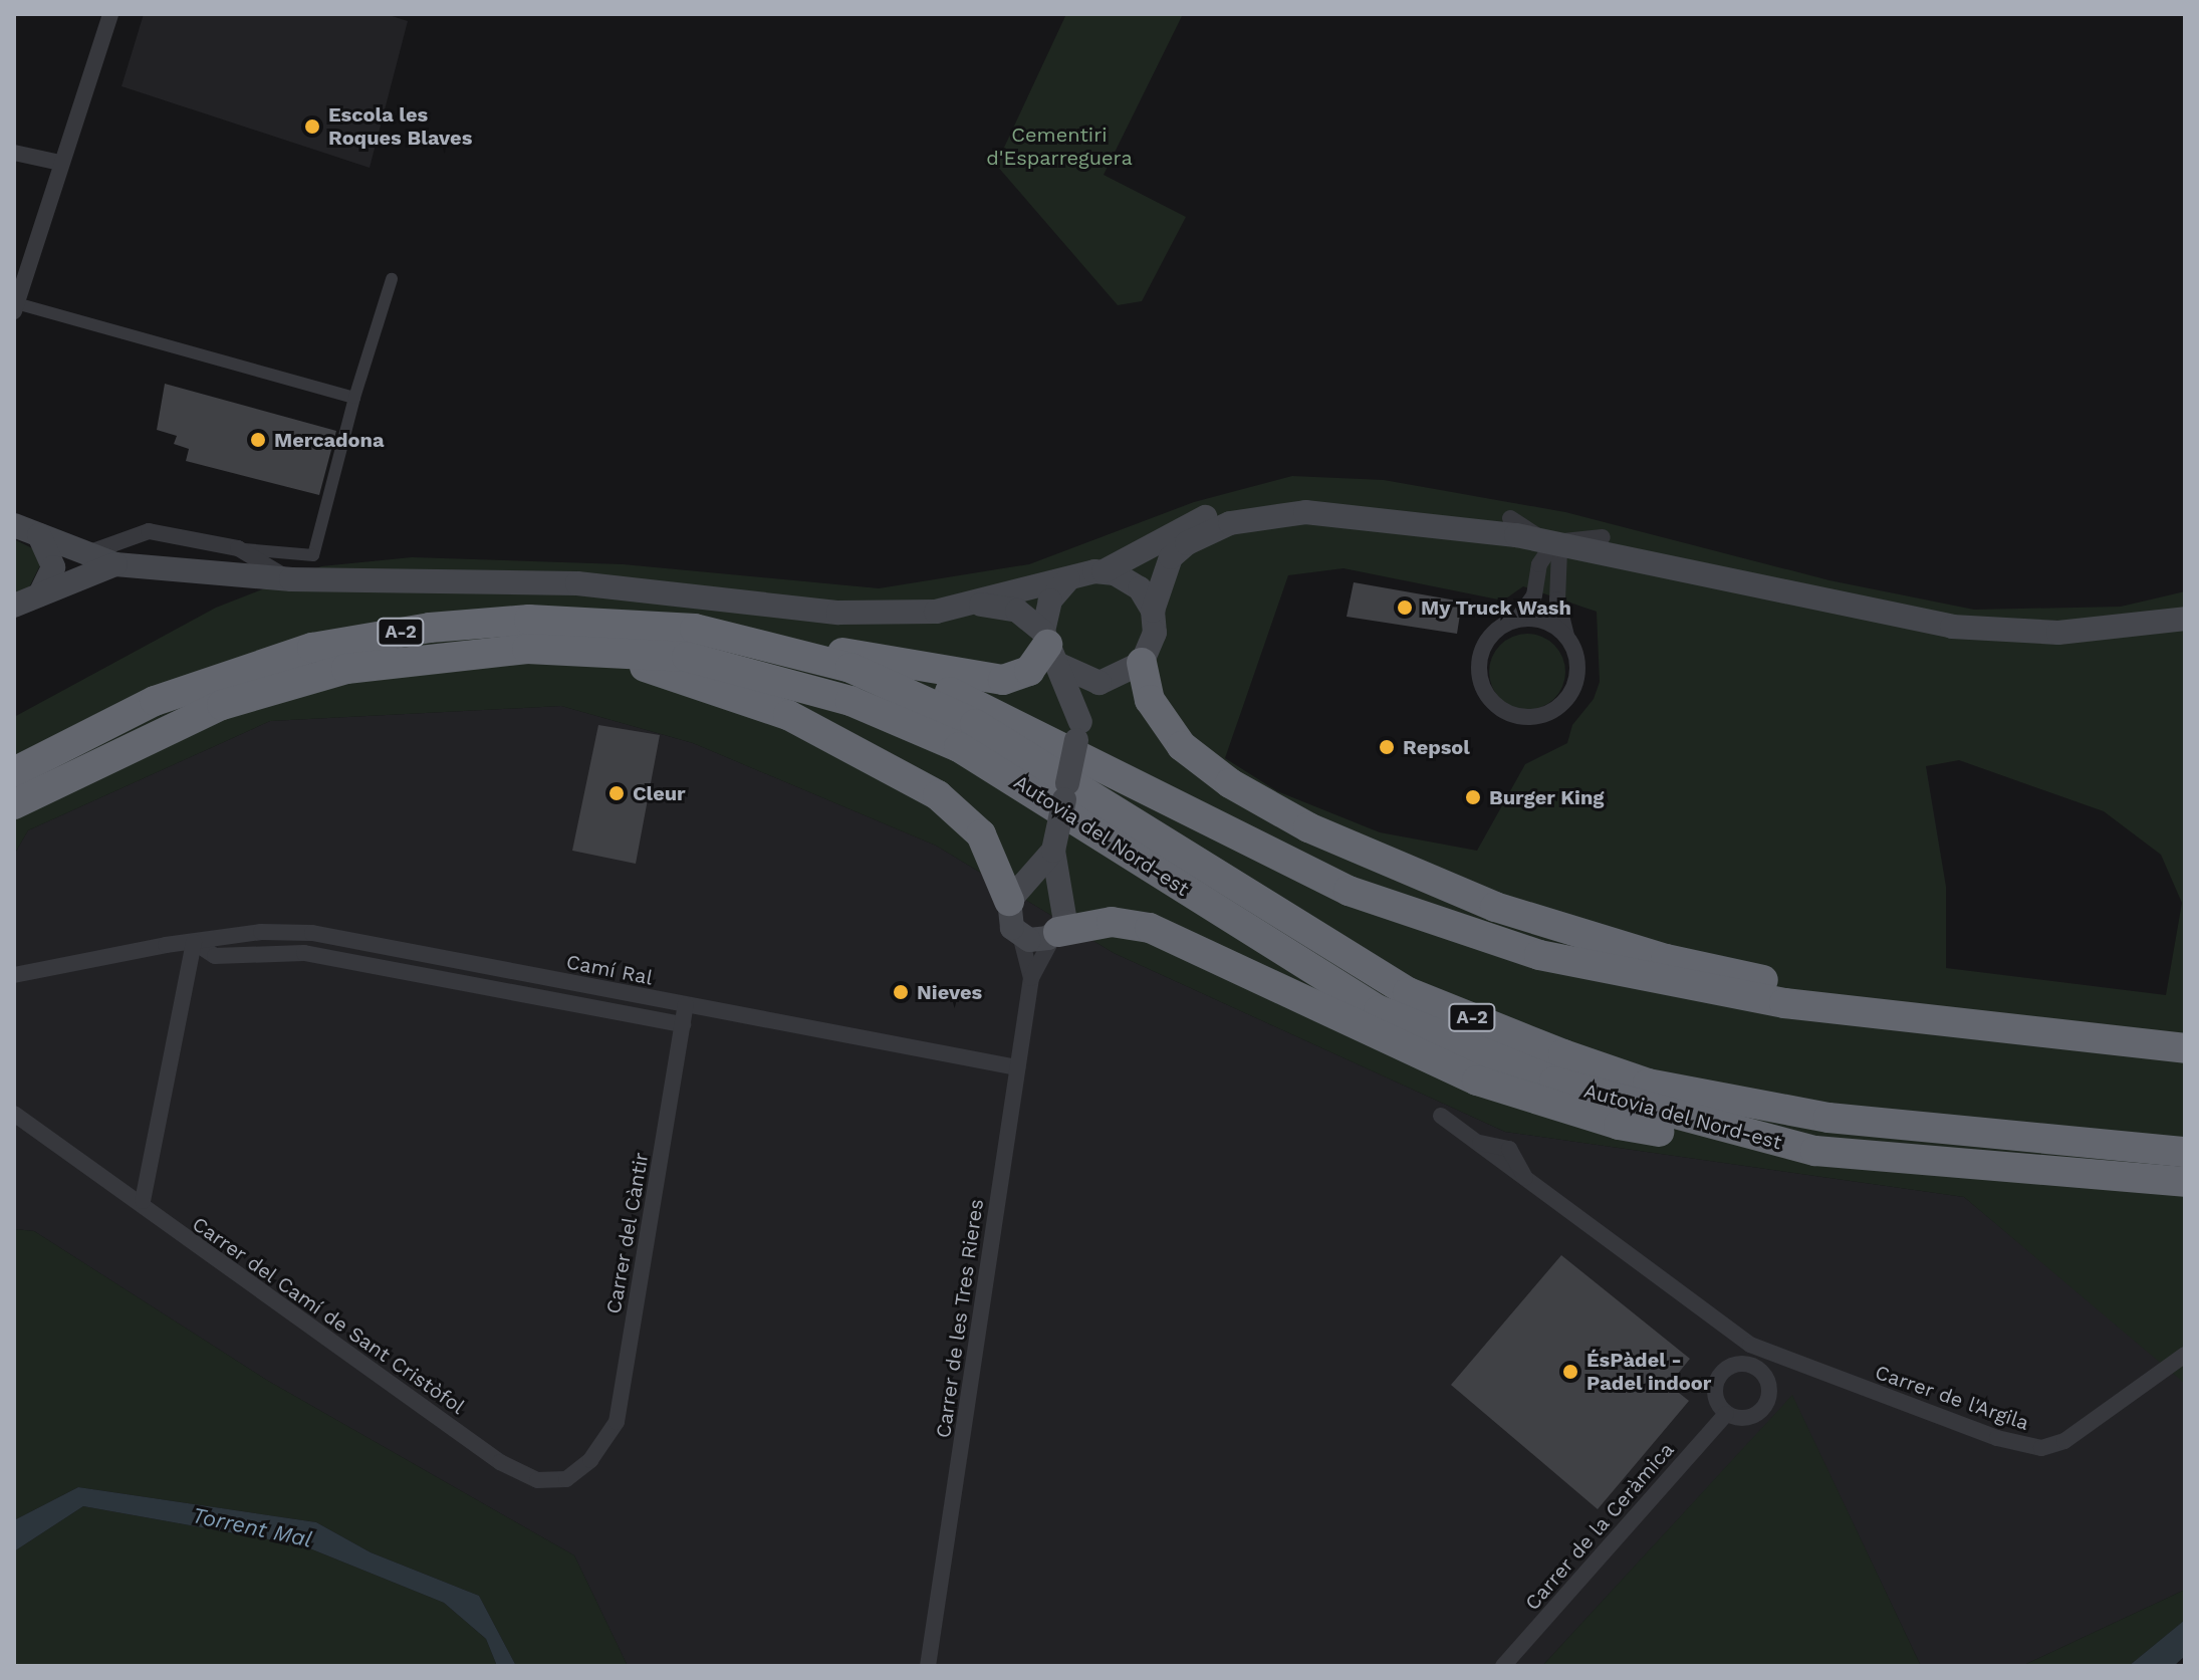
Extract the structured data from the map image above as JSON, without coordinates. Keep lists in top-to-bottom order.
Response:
{
  "streets": {
    "highway": ["A-2", "Autovia del Nord-est"],
    "street": [
      "Camí Ral",
      "Carrer del Càntir",
      "Carrer del Camí de Sant Cristòfol",
      "Carrer de les Tres Rieres",
      "Carrer de l'Argila",
      "Carrer de la Ceràmica"
    ]
  },
  "crossings": [
    ["Camí Ral", "Carrer del Càntir"],
    ["Camí Ral", "Carrer de les Tres Rieres"],
    ["Carrer del Càntir", "Carrer del Camí de Sant Cristòfol"]
  ],
  "water": ["Torrent Mal"],
  "parks": ["Cementiri d'Esparreguera"],
  "places": [
    "Escola les Roques Blaves",
    "Mercadona",
    "My Truck Wash",
    "Repsol",
    "Cleur",
    "Burger King",
    "Nieves",
    "ÉsPàdel - Padel indoor"
  ]
}
